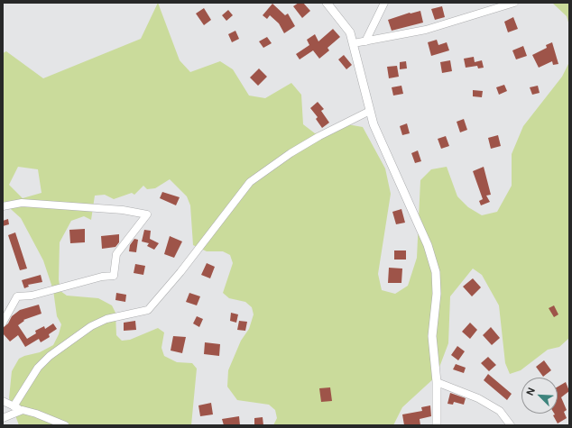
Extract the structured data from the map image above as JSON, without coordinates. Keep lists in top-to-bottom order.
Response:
{
  "north": "top left"
}
